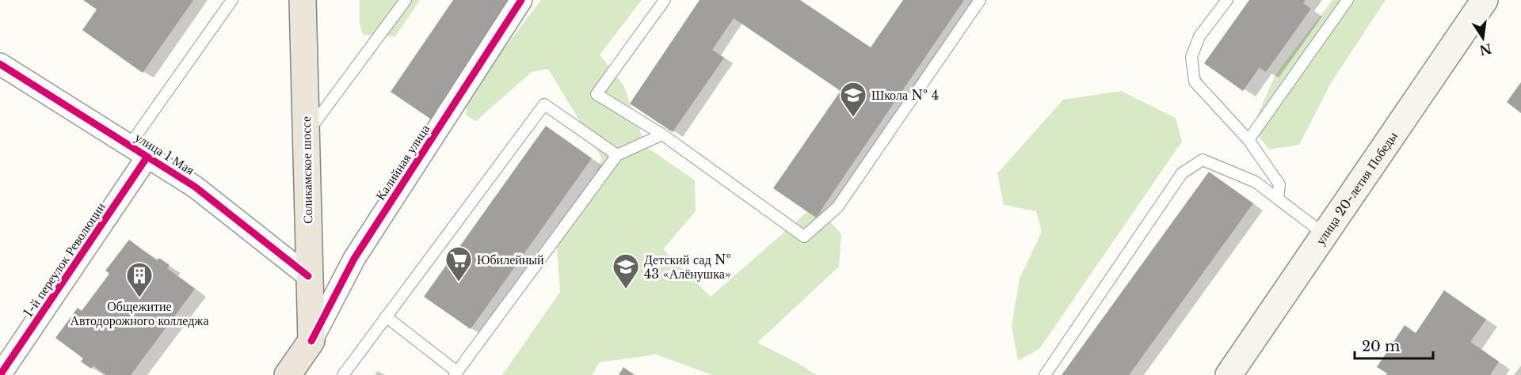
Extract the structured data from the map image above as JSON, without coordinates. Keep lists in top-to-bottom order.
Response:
{
  "streets": {
    "highway": ["Калийная улица", "Соликамское шоссе"],
    "main road": ["улица 20-летия Победы"],
    "street": ["улица 1 Мая", "1-й переулок Революции"]
  },
  "crossings": [
    ["улица 1 Мая", "Соликамское шоссе"],
    ["улица 1 Мая", "1-й переулок Революции"],
    ["Калийная улица", "Соликамское шоссе"]
  ],
  "places": {
    "school or university": ["Школа № 4", "Детский сад № 43 «Алёнушка»"],
    "supermarket": ["Юбилейный"],
    "building": ["Общежитие Автодорожного колледжа"]
  },
  "scale_bar": "20 m",
  "north": "bottom"
}
